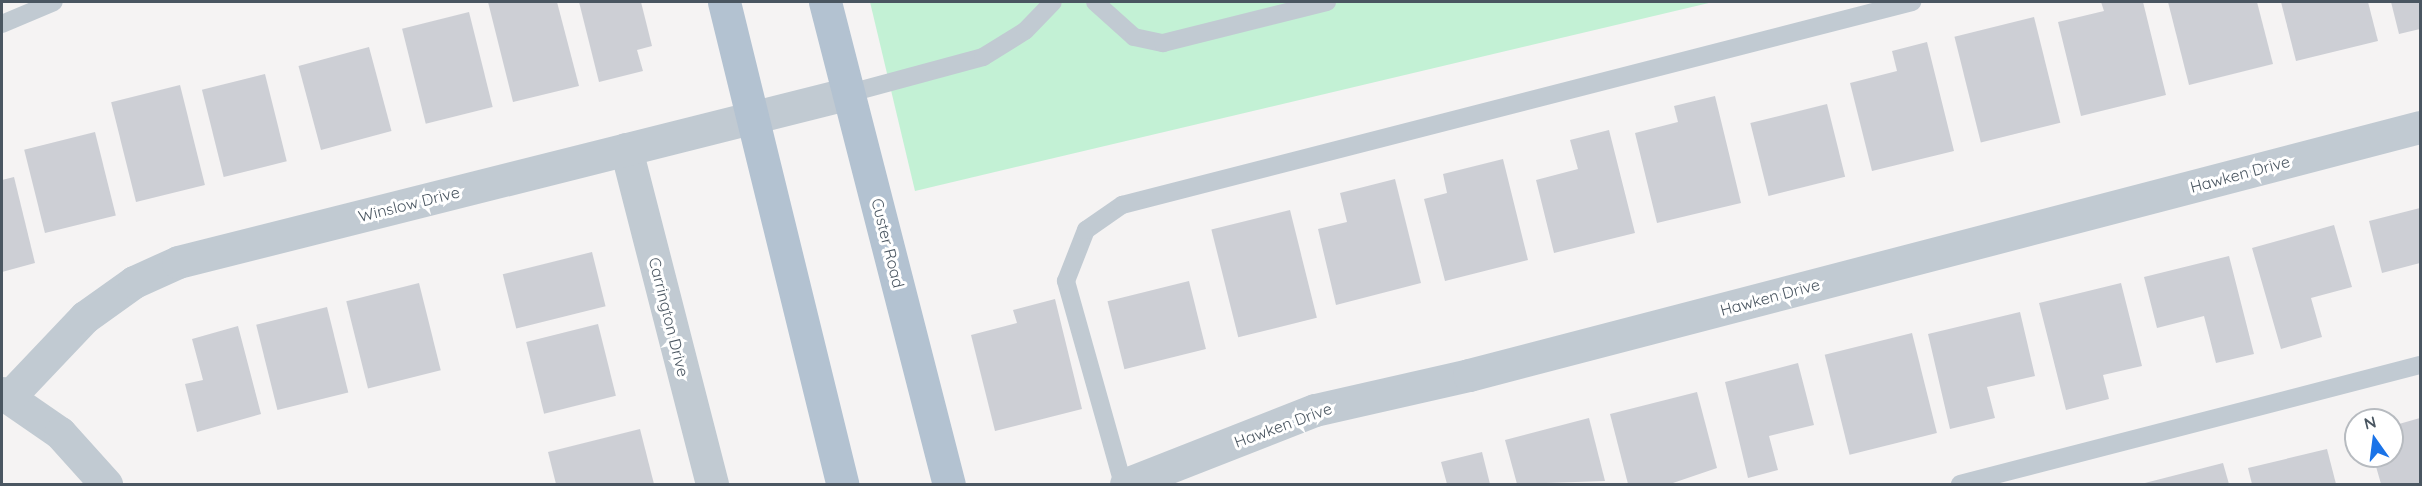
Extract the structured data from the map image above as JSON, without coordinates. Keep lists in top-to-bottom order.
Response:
{
  "streets": {
    "main road": ["Custer Road"],
    "street": ["Hawken Drive", "Winslow Drive", "Carrington Drive"]
  },
  "crossings": [
    ["Winslow Drive", "Custer Road"],
    ["Winslow Drive", "Carrington Drive"]
  ],
  "north": "top"
}
